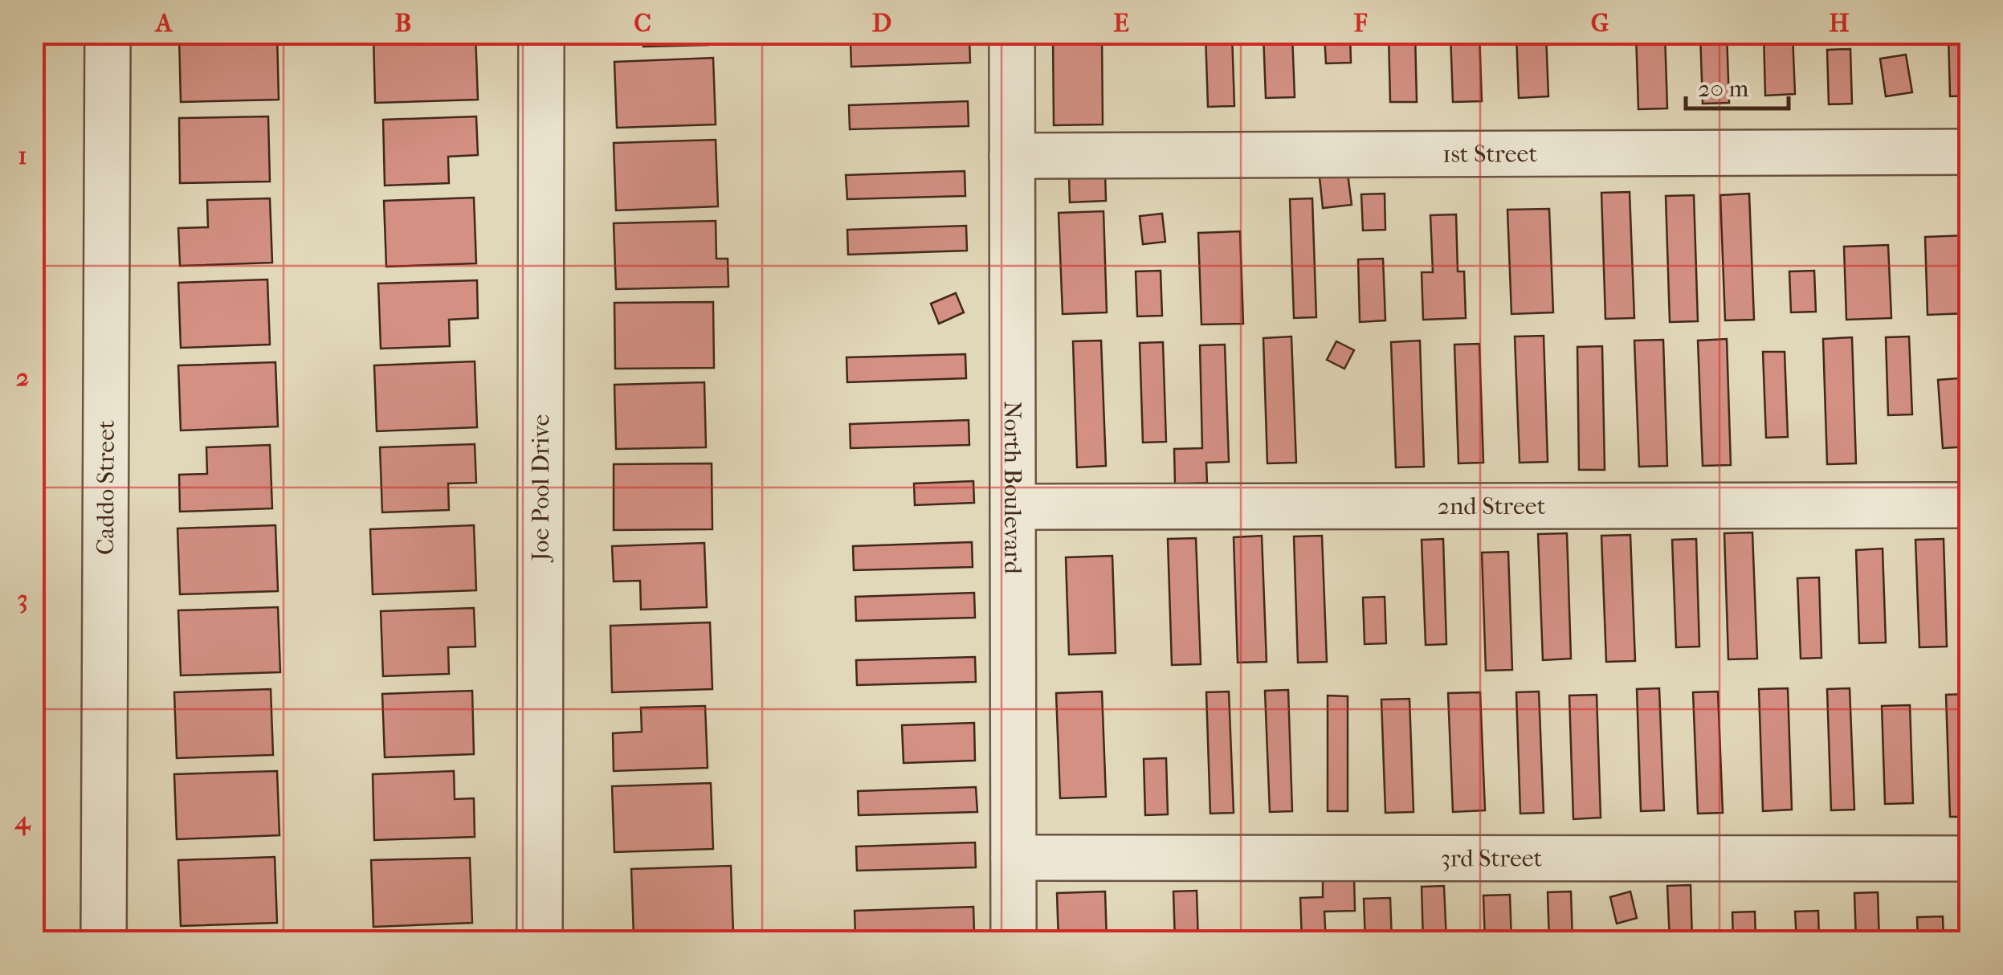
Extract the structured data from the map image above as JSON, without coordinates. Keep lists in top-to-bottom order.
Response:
{
  "streets": {
    "street": [
      "1st Street",
      "Caddo Street",
      "Joe Pool Drive",
      "North Boulevard",
      "2nd Street",
      "3rd Street"
    ]
  },
  "crossings": [
    ["1st Street", "North Boulevard"],
    ["North Boulevard", "2nd Street"],
    ["North Boulevard", "3rd Street"]
  ],
  "scale_bar": "20 m",
  "grid": {
    "columns": [
      "A",
      "B",
      "C",
      "D",
      "E",
      "F",
      "G",
      "H"
    ],
    "rows": [
      "1",
      "2",
      "3",
      "4"
    ]
  }
}
